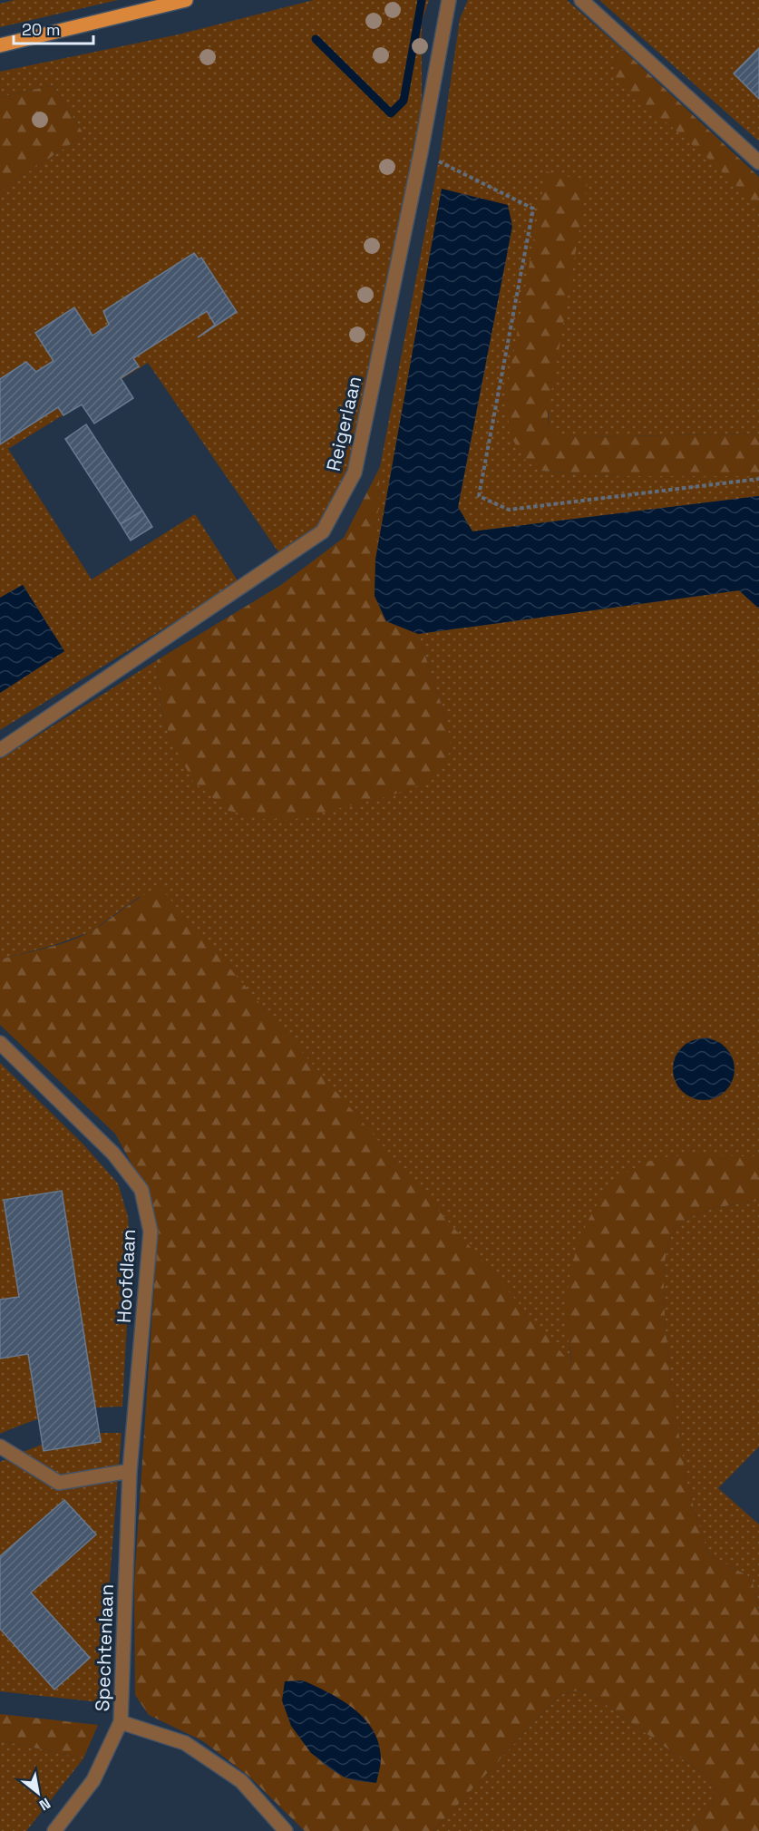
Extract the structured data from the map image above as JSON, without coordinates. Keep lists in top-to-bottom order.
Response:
{
  "streets": {
    "street": ["Reigerlaan", "Hoofdlaan", "Spechtenlaan"]
  },
  "crossings": [
    ["Hoofdlaan", "Spechtenlaan"]
  ],
  "scale_bar": "20 m",
  "north": "bottom right"
}
